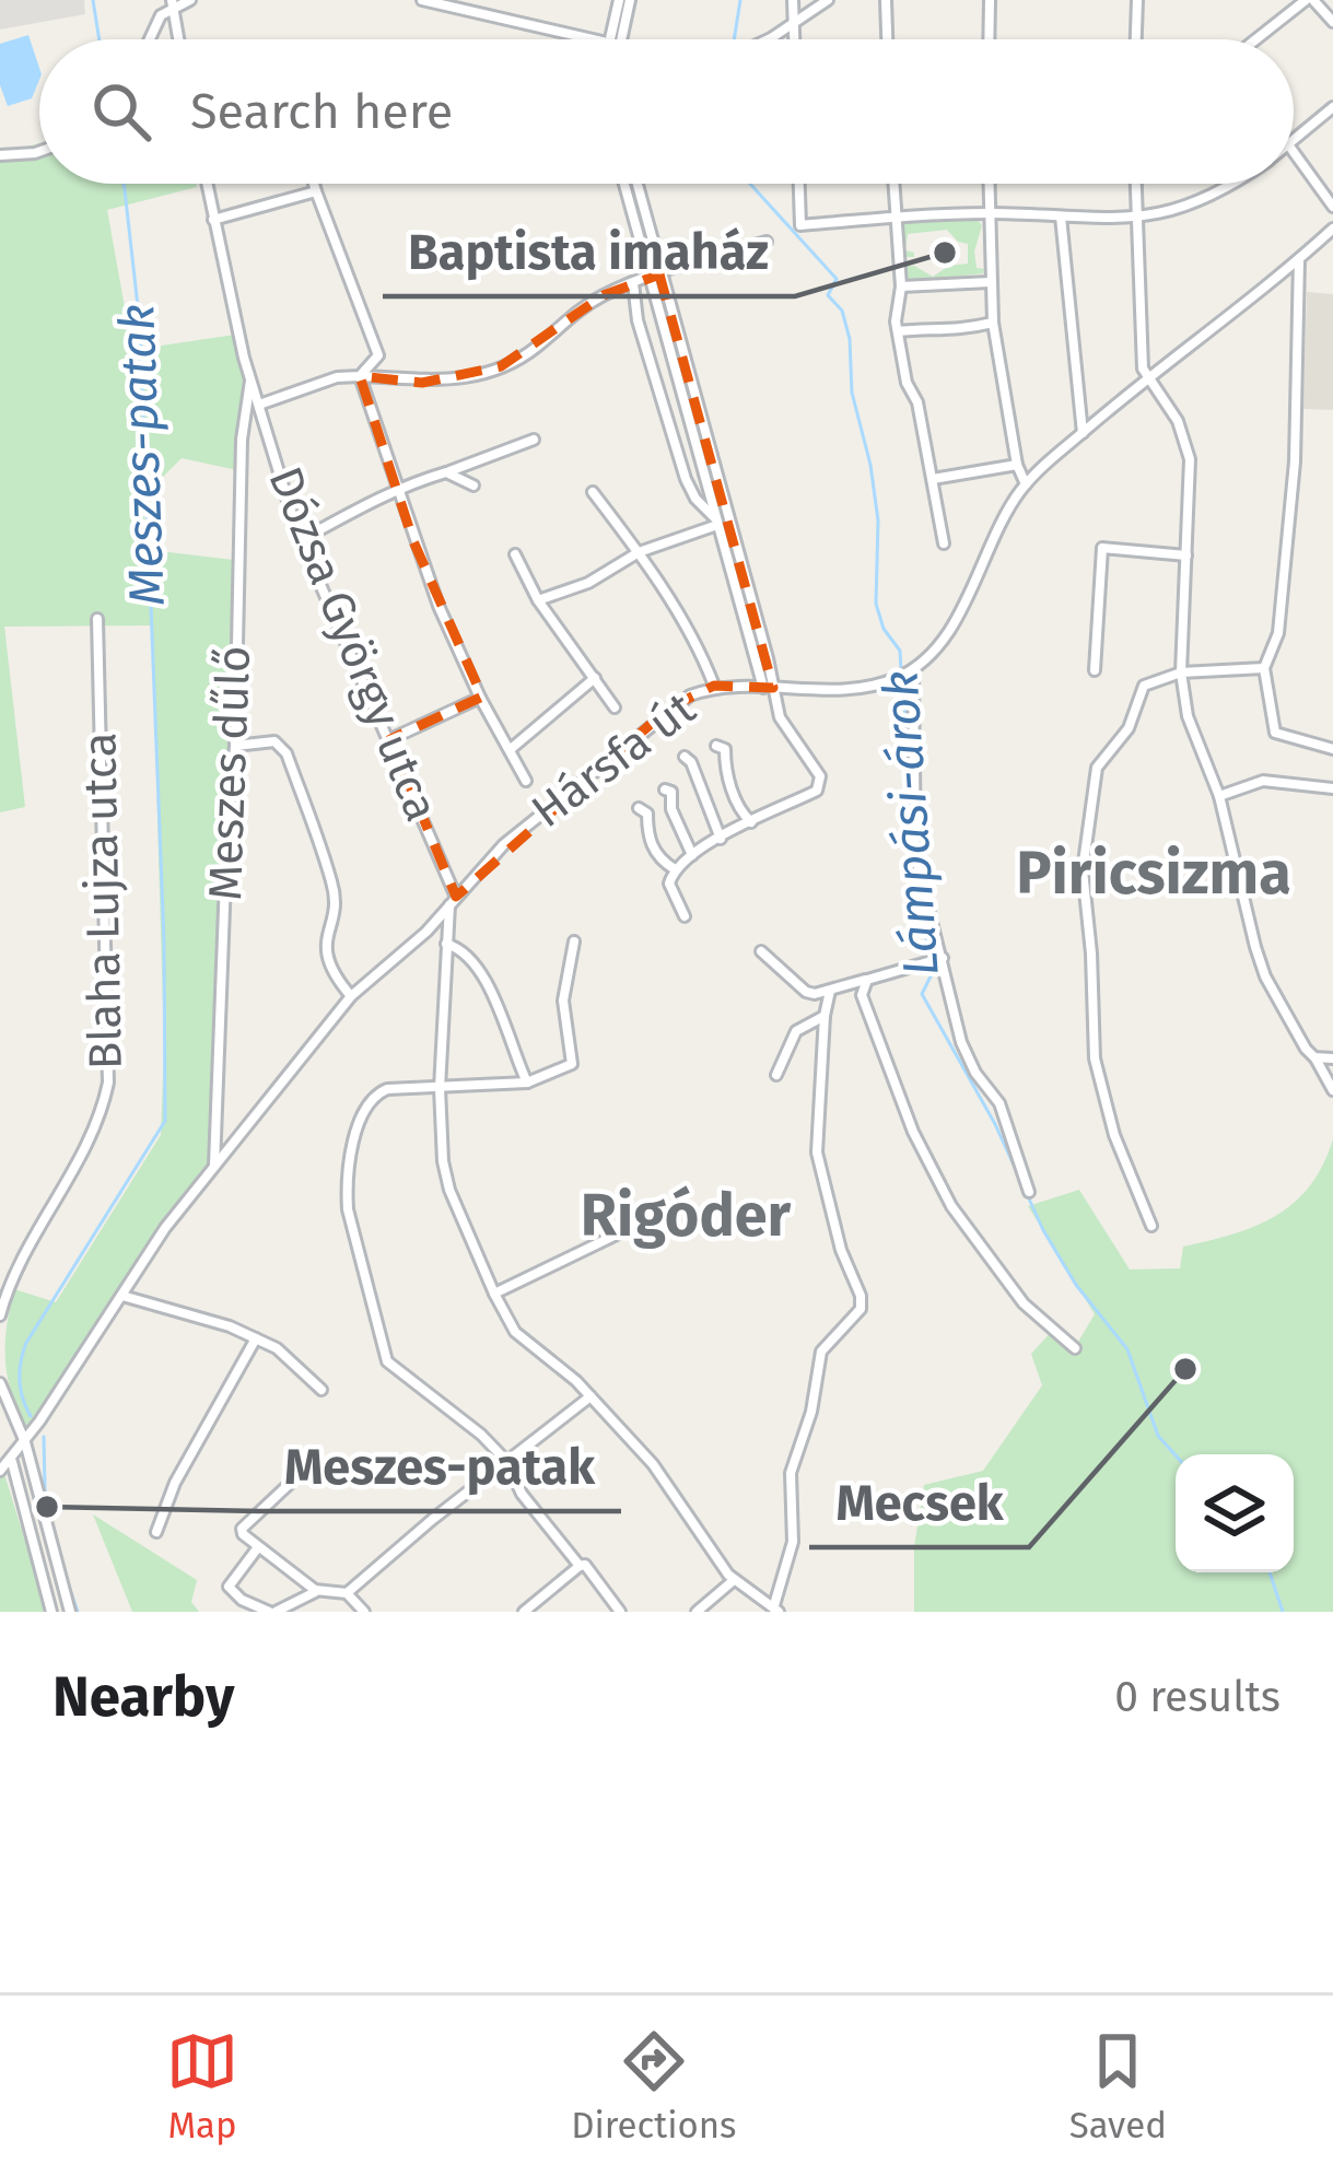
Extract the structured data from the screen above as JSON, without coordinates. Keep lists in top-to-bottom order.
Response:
{
  "streets": {
    "street": [
      "Dózsa György utca",
      "Hársfa út",
      "Meszes dűlő",
      "Blaha Lujza utca"
    ]
  },
  "crossings": [
    ["Dózsa György utca", "Hársfa út"],
    ["Dózsa György utca", "Meszes dűlő"],
    ["Hársfa út", "Meszes dűlő"]
  ],
  "districts": ["Piricsizma", "Rigóder"],
  "water": ["Meszes-patak", "Lámpási-árok"],
  "places": ["Baptista imaház", "Mecsek", "Meszes-patak"],
  "page": {
    "search": "Search here",
    "heading": ["Nearby", "0 results"],
    "nav": ["Map", "Directions", "Saved"]
  }
}
